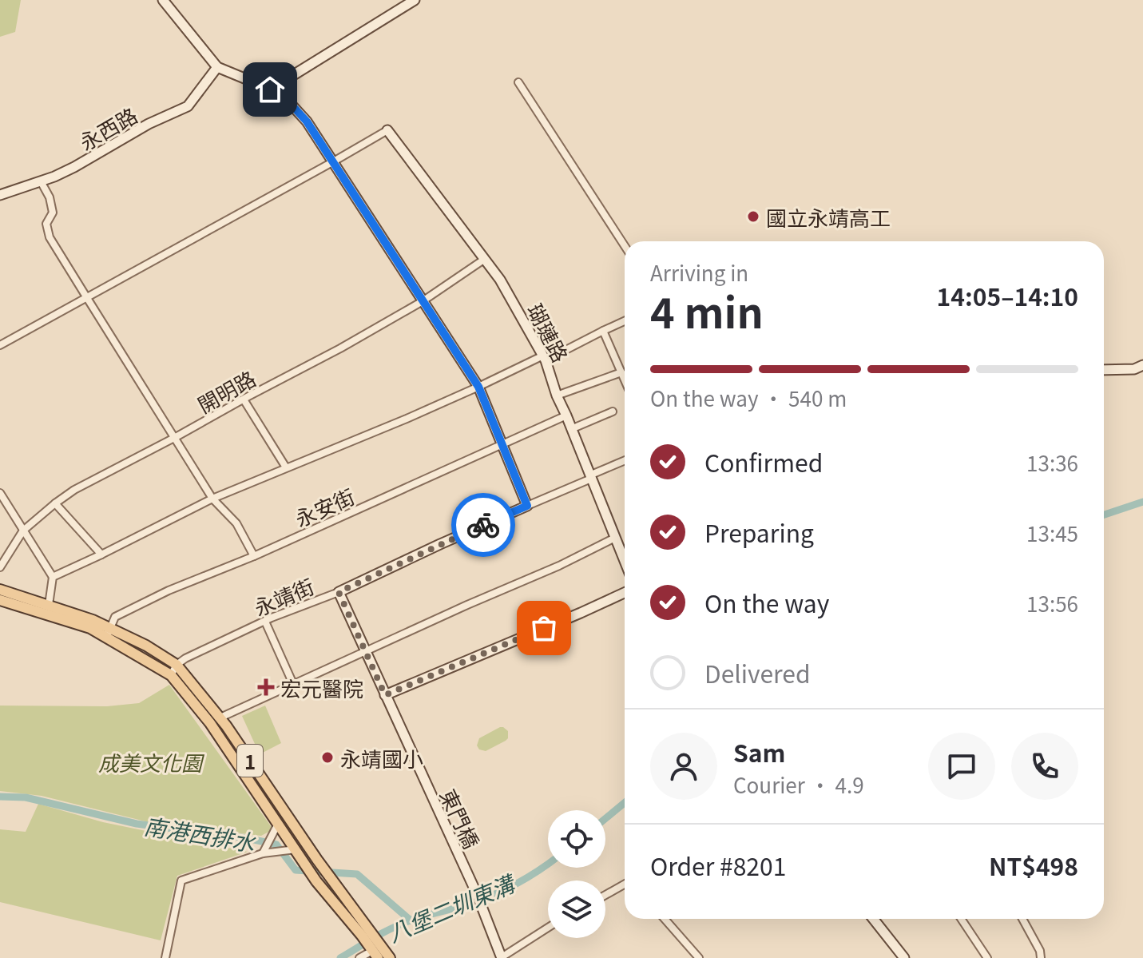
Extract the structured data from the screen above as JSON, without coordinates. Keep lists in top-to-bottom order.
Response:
{
  "streets": {
    "main road": ["1"],
    "street": [
      "永西路",
      "瑚璉路",
      "開明路",
      "永安街",
      "永靖街",
      "東門橋"
    ]
  },
  "crossings": [
    ["瑚璉路", "開明路"],
    ["瑚璉路", "永安街"],
    ["瑚璉路", "永靖街"],
    ["永安街", "1"],
    ["永靖街", "1"],
    ["永靖街", "東門橋"]
  ],
  "water": ["南港西排水", "八堡二圳東溝"],
  "parks": ["成美文化園"],
  "places": {
    "other": ["國立永靖高工", "永靖國小"],
    "health": ["宏元醫院"]
  },
  "page": {
    "heading": ["4 min", "Arriving in", "14:05–14:10"],
    "panel": [
      "Sam",
      "Courier · 4.9",
      "Order #8201",
      "NT$498"
    ],
    "bar": "On the way · 540 m",
    "list": [
      ["Confirmed", "13:36"],
      ["Preparing", "13:45"],
      ["On the way", "13:56"],
      "Delivered"
    ]
  }
}
